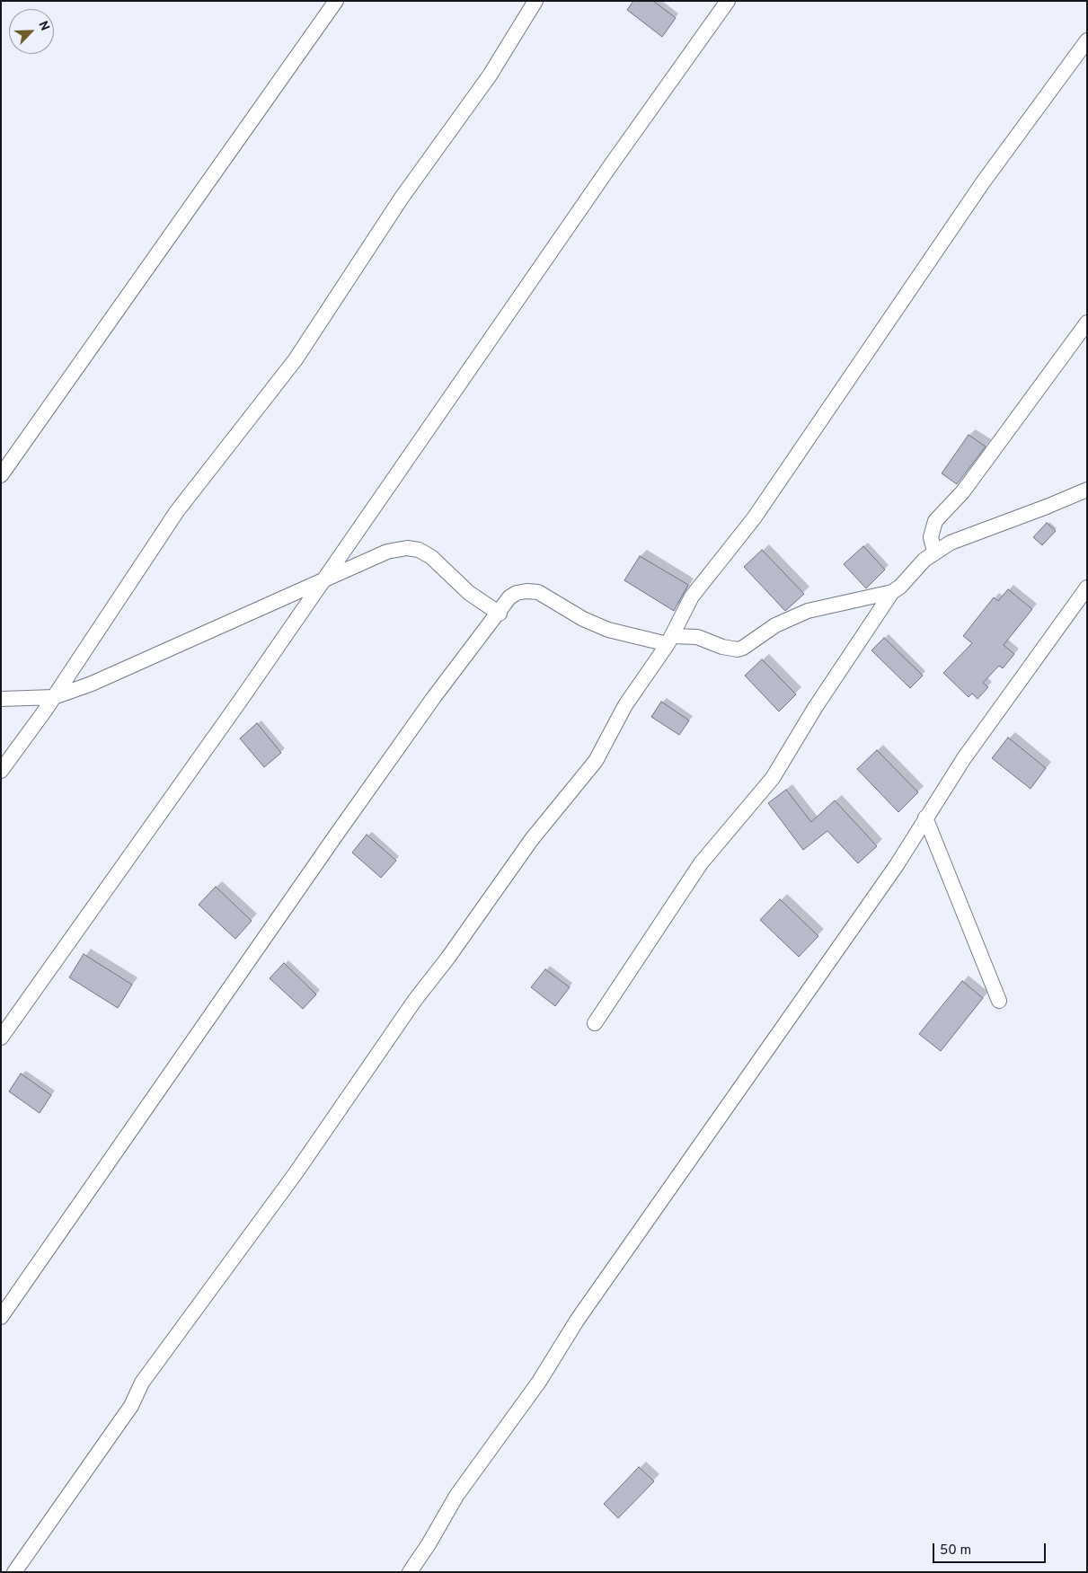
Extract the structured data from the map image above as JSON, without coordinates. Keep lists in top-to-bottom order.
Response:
{
  "scale_bar": "50 m",
  "north": "top right"
}
